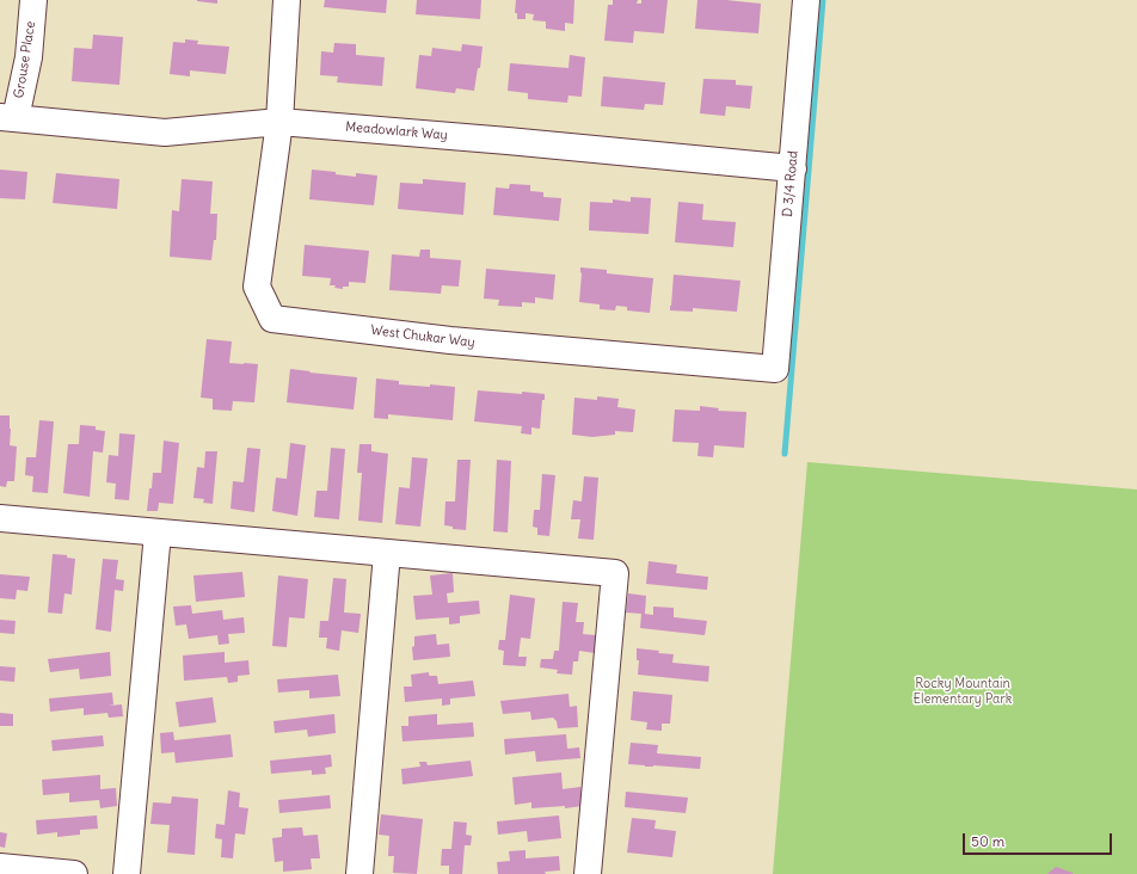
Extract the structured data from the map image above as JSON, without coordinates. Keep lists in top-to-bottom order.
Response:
{
  "streets": {
    "street": [
      "Grouse Place",
      "Meadowlark Way",
      "D 3/4 Road",
      "West Chukar Way"
    ]
  },
  "crossings": [
    ["Grouse Place", "Meadowlark Way"],
    ["Meadowlark Way", "D 3/4 Road"],
    ["Meadowlark Way", "West Chukar Way"],
    ["D 3/4 Road", "West Chukar Way"]
  ],
  "parks": ["Rocky Mountain Elementary Park"],
  "scale_bar": "50 m"
}
